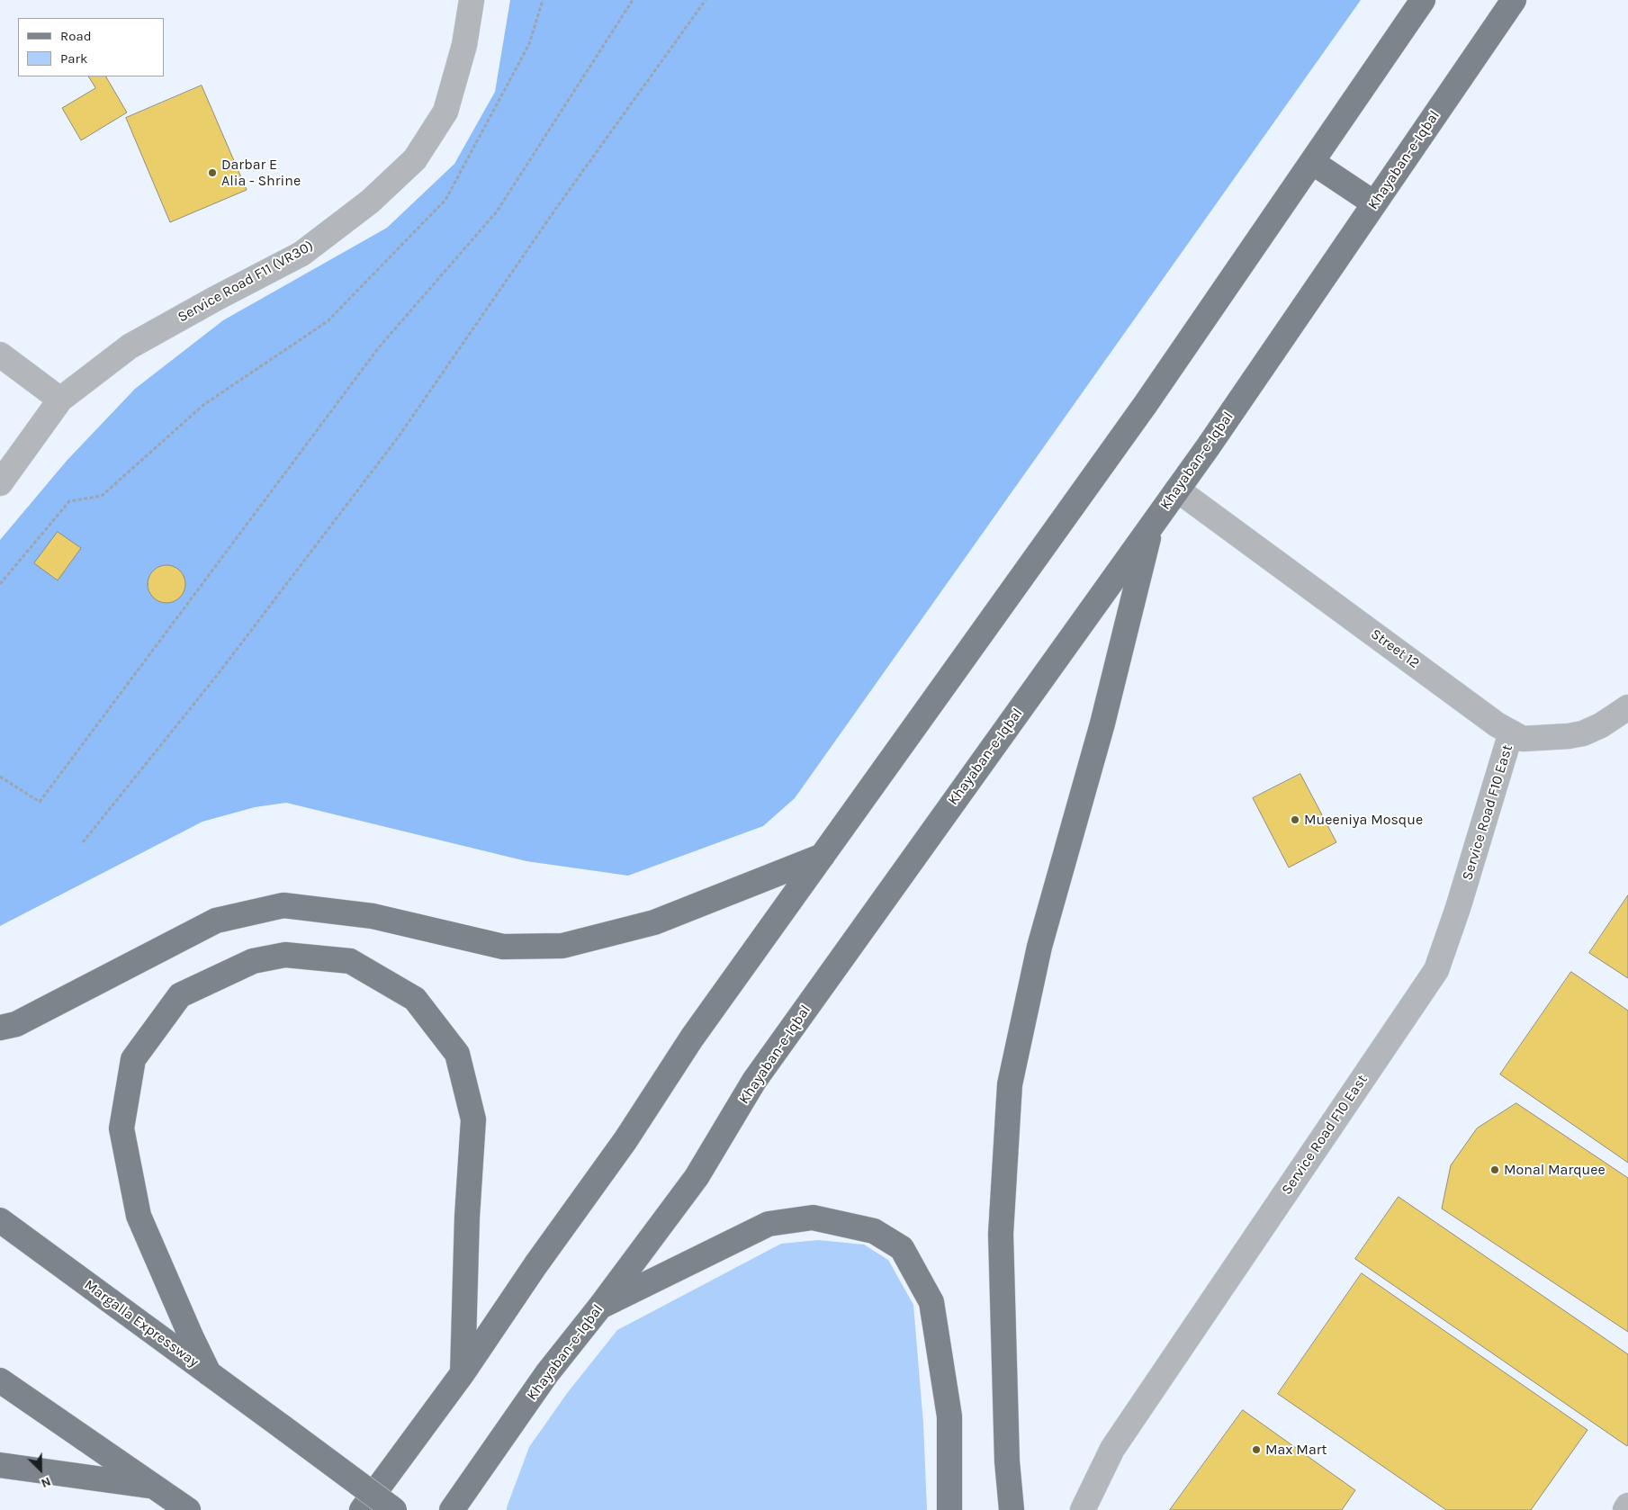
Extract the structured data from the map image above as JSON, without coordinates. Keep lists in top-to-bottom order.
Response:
{
  "streets": {
    "main road": ["Khayaban-e-Iqbal", "Margalla Expressway"],
    "street": ["Service Road F11 (VR30)", "Street 12", "Service Road F10 East"]
  },
  "crossings": [
    ["Khayaban-e-Iqbal", "Street 12"],
    ["Street 12", "Service Road F10 East"]
  ],
  "places": [
    "Darbar E Alia - Shrine",
    "Mueeniya Mosque",
    "Monal Marquee",
    "Max Mart"
  ],
  "legend": ["Road", "Park"],
  "north": "bottom right"
}
